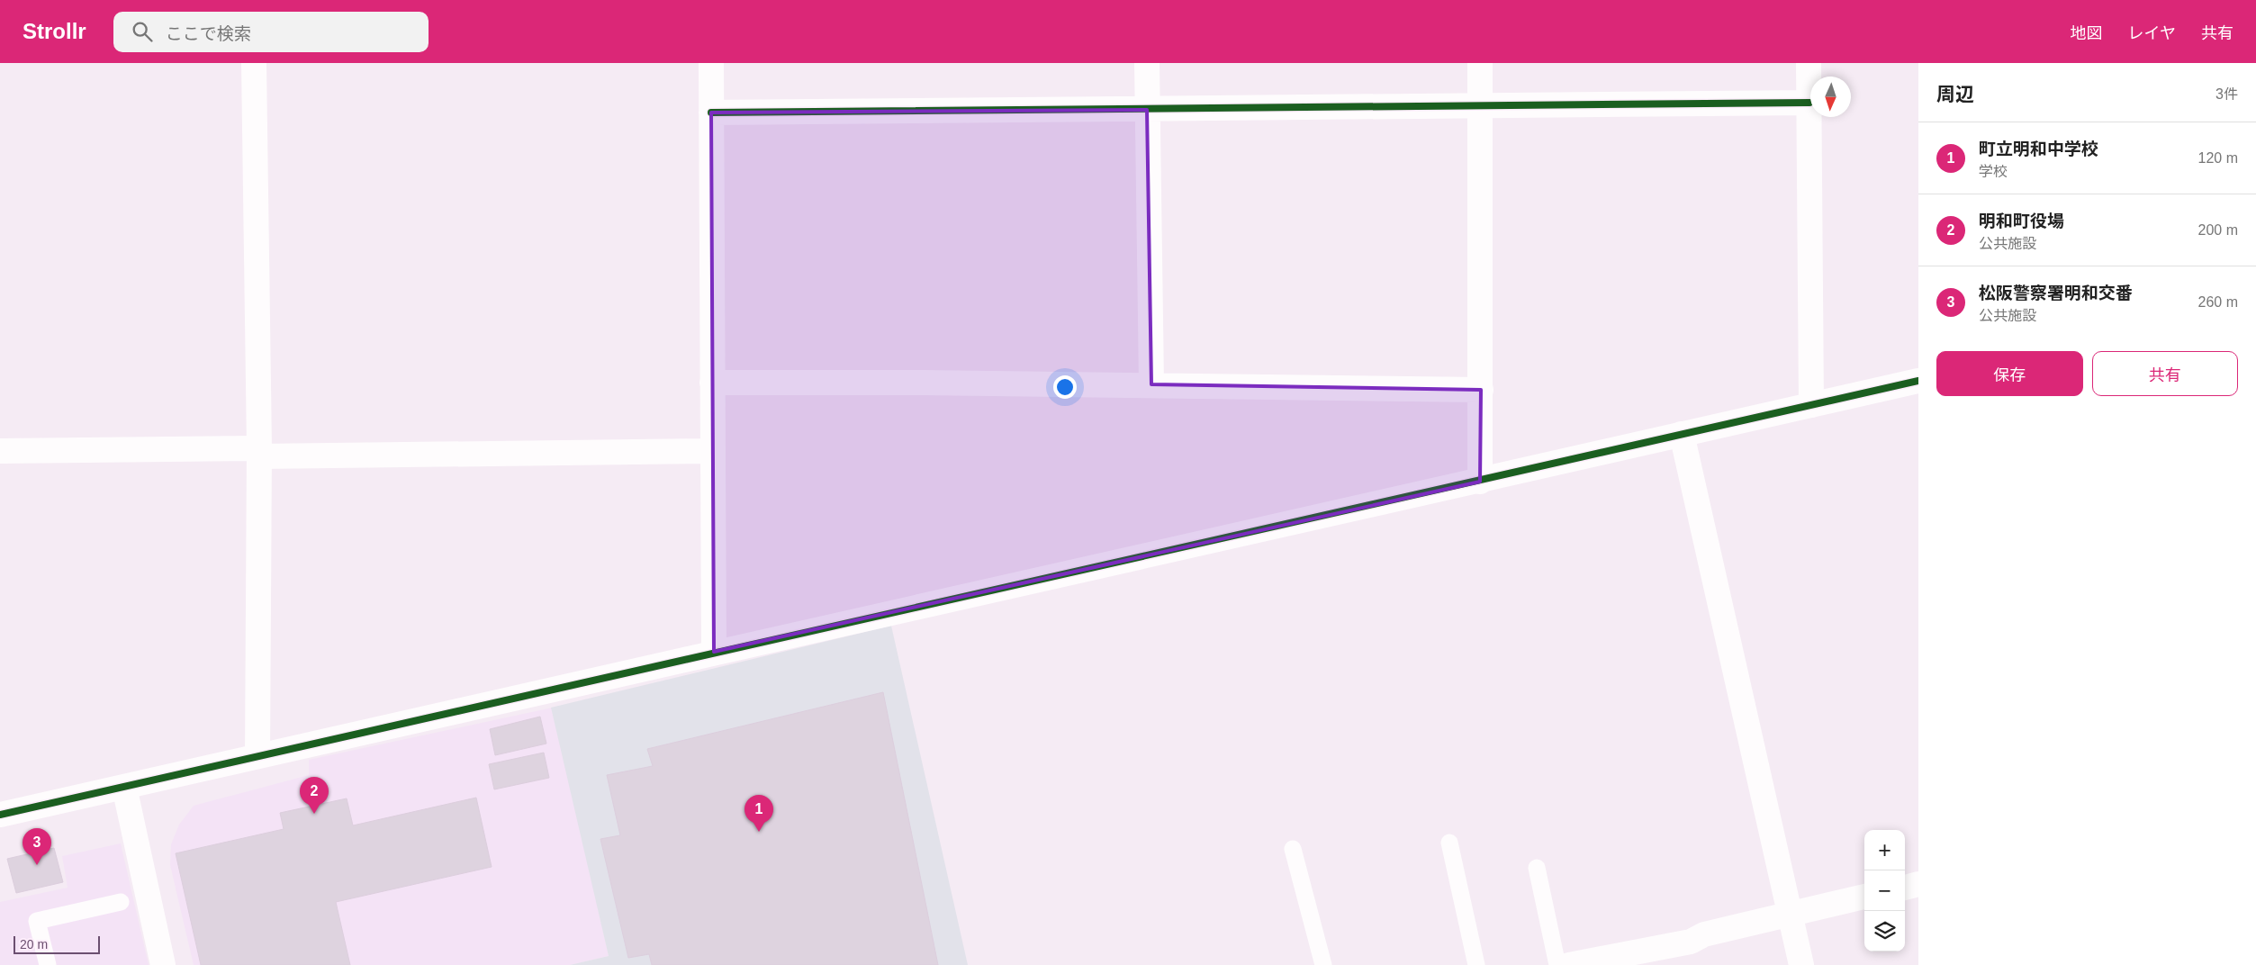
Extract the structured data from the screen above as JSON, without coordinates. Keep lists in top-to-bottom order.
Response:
{
  "scale_bar": "20 m",
  "north": "bottom",
  "page": {
    "header": "Strollr",
    "search": "ここで検索",
    "nav": ["地図", "レイヤ", "共有"],
    "heading": ["周辺", "3件"],
    "list": [
      {
        "mark": "1",
        "name": "町立明和中学校",
        "note": "学校",
        "value": "120 m"
      },
      {
        "mark": "2",
        "name": "明和町役場",
        "note": "公共施設",
        "value": "200 m"
      },
      {
        "mark": "3",
        "name": "松阪警察署明和交番",
        "note": "公共施設",
        "value": "260 m"
      }
    ],
    "buttons": ["保存", "共有"],
    "pins": ["2", "1", "3"],
    "map_buttons": ["+", "−"],
    "scale": "20 m"
  }
}
